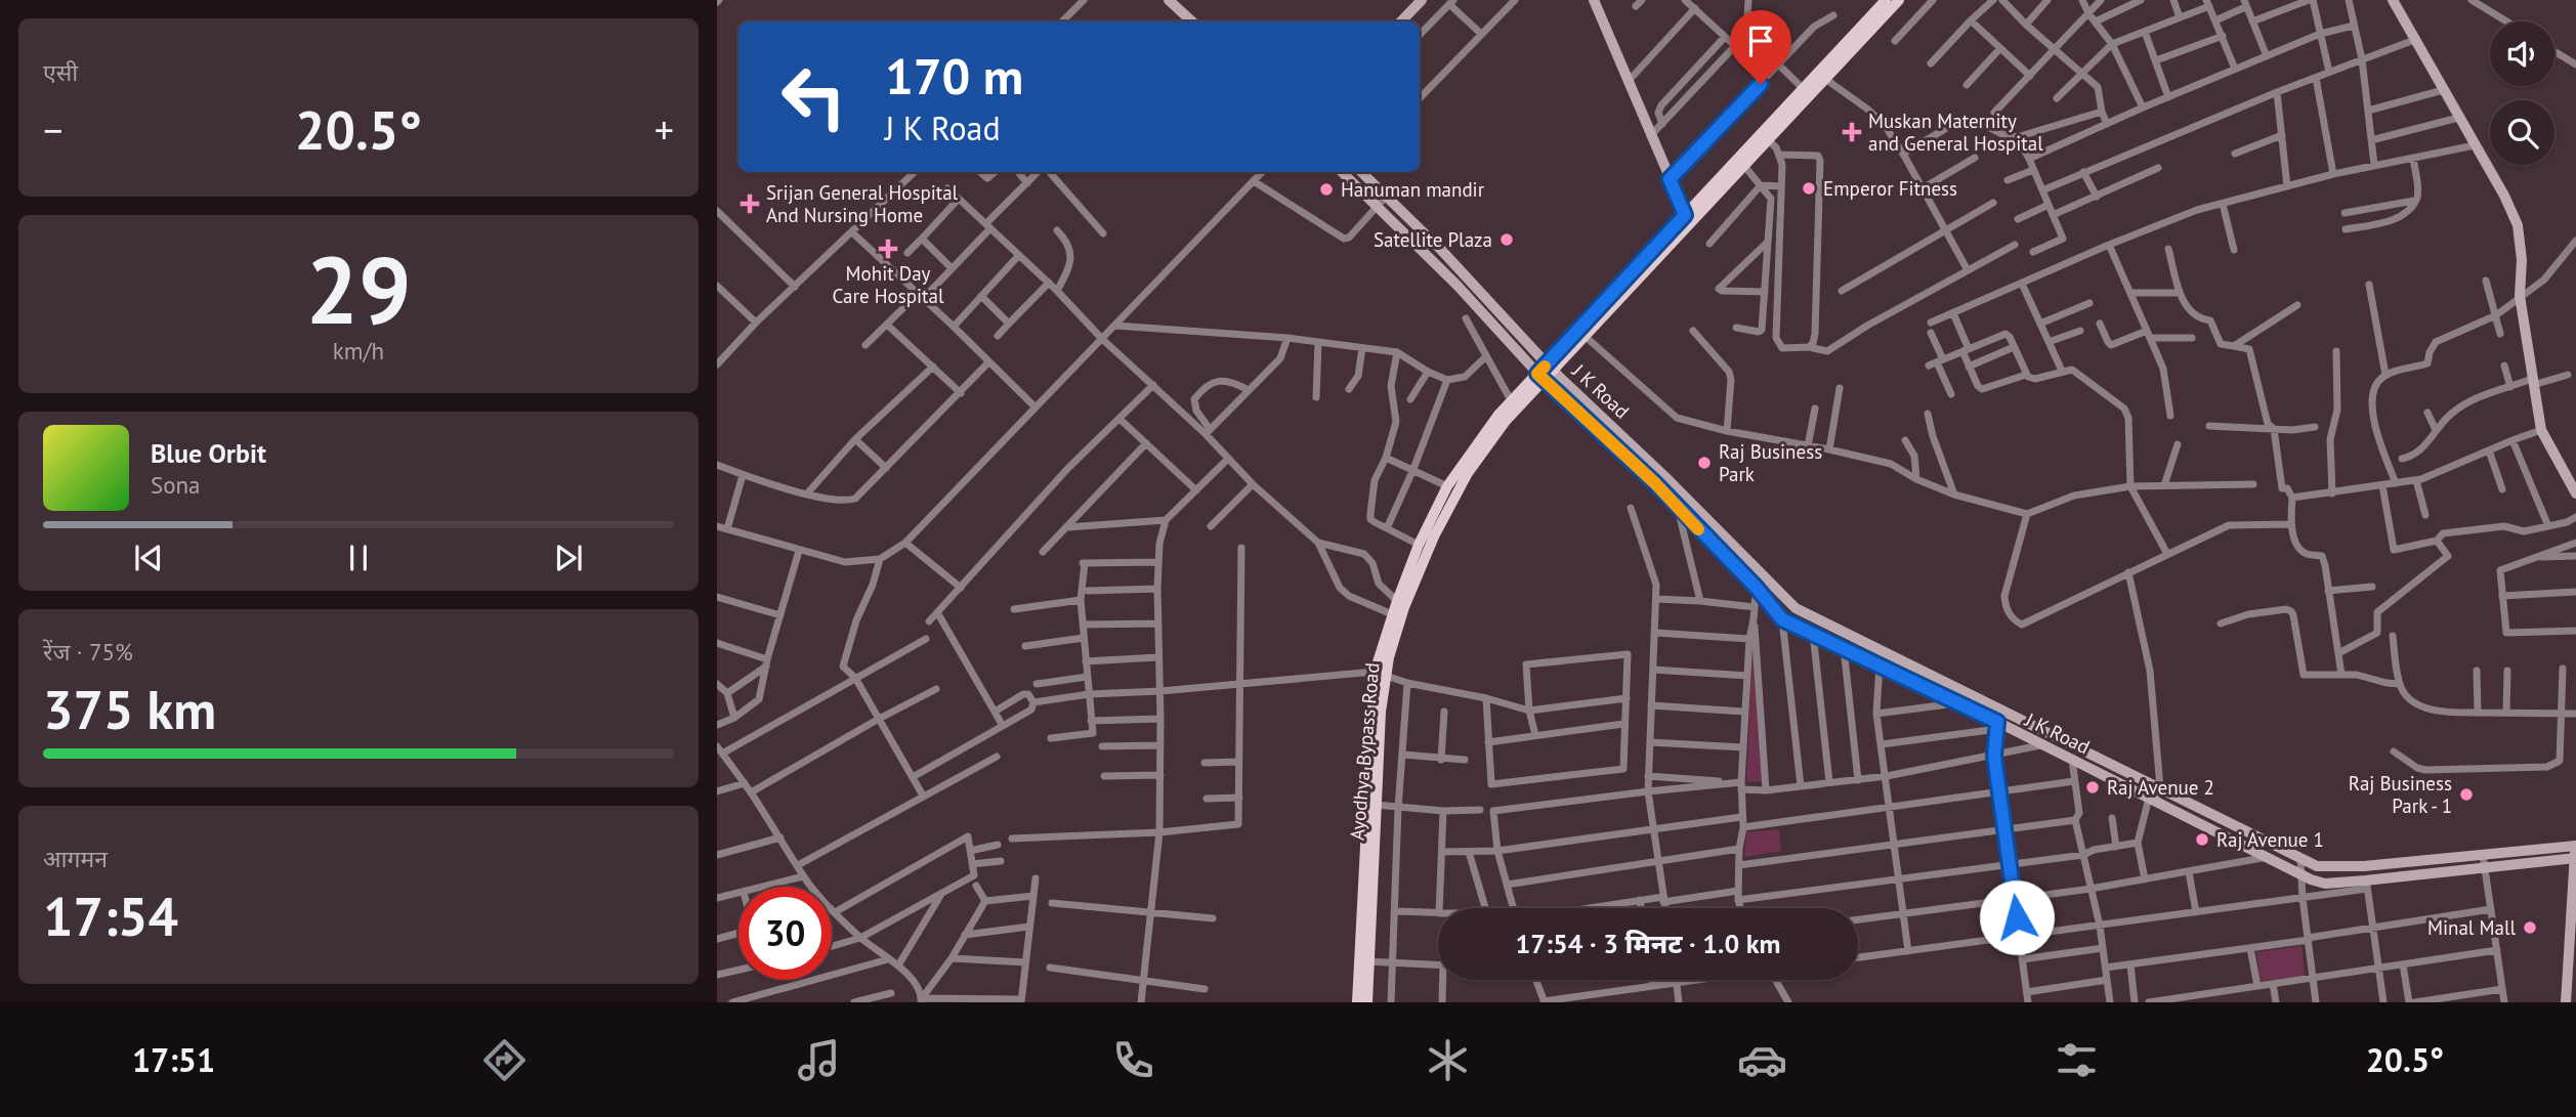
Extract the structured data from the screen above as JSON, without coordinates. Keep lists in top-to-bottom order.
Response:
{
  "streets": {
    "main road": ["J K Road", "Ayodhya Bypass Road"]
  },
  "crossings": [
    ["J K Road", "Ayodhya Bypass Road"]
  ],
  "places": {
    "health": ["Muskan Maternity and General Hospital", "Srijan General Hospital And Nursing Home", "Mohit Day Care Hospital"],
    "other": [
      "Emperor Fitness",
      "Hanuman mandir",
      "Satellite Plaza",
      "Raj Business Park",
      "Raj Avenue 2",
      "Raj Business Park - 1",
      "Raj Avenue 1",
      "Minal Mall"
    ]
  },
  "page": {
    "tile": [
      "एसी",
      ["29", "km/h"],
      ["रेंज · 75%", "375 km"],
      ["आगमन", "17:54"]
    ],
    "turn": ["170 m", "J K Road"],
    "heat": ["−", "20.5°", "+"],
    "song": ["Blue Orbit", "Sona"],
    "limit": "30",
    "trip": "17:54 · 3 मिनट · 1.0 km",
    "tabs": ["17:51", "20.5°"]
  }
}
